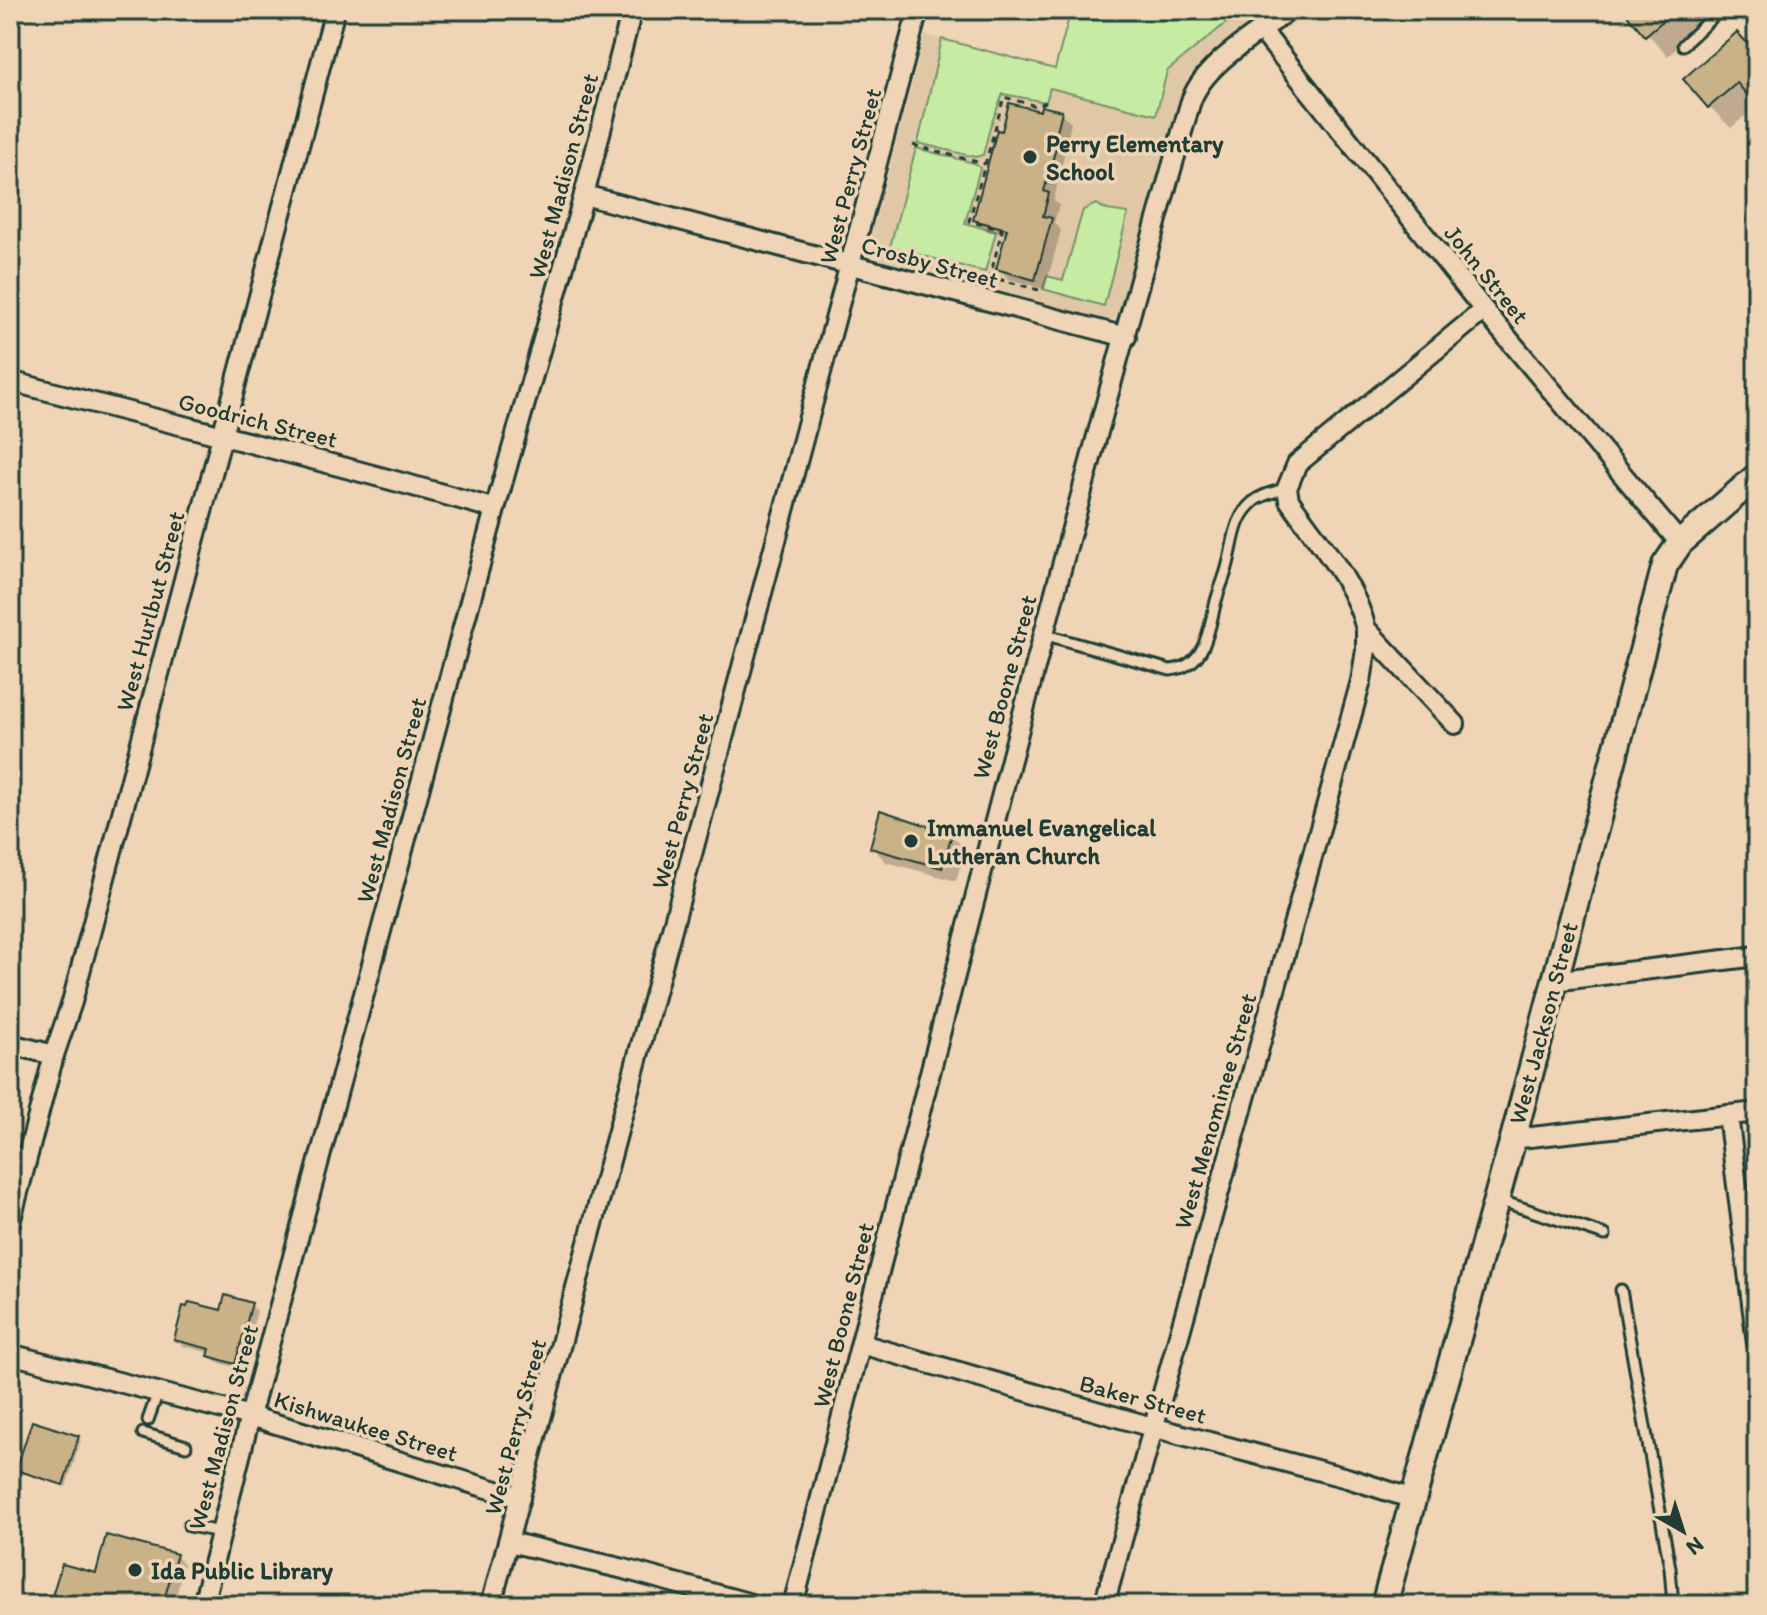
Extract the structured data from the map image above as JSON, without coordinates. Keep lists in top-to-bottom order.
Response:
{
  "streets": {
    "street": [
      "West Madison Street",
      "West Perry Street",
      "Crosby Street",
      "John Street",
      "Goodrich Street",
      "West Hurlbut Street",
      "West Boone Street",
      "West Jackson Street",
      "West Menominee Street",
      "Baker Street",
      "Kishwaukee Street"
    ]
  },
  "crossings": [
    ["West Madison Street", "Crosby Street"],
    ["West Madison Street", "Goodrich Street"],
    ["West Madison Street", "Kishwaukee Street"],
    ["West Perry Street", "Crosby Street"],
    ["West Perry Street", "Kishwaukee Street"],
    ["Crosby Street", "West Boone Street"],
    ["John Street", "West Boone Street"],
    ["John Street", "West Jackson Street"],
    ["Goodrich Street", "West Hurlbut Street"],
    ["West Boone Street", "Baker Street"],
    ["West Jackson Street", "Baker Street"],
    ["West Menominee Street", "Baker Street"]
  ],
  "places": ["Perry Elementary School", "Immanuel Evangelical Lutheran Church", "Ida Public Library"],
  "north": "bottom right"
}
